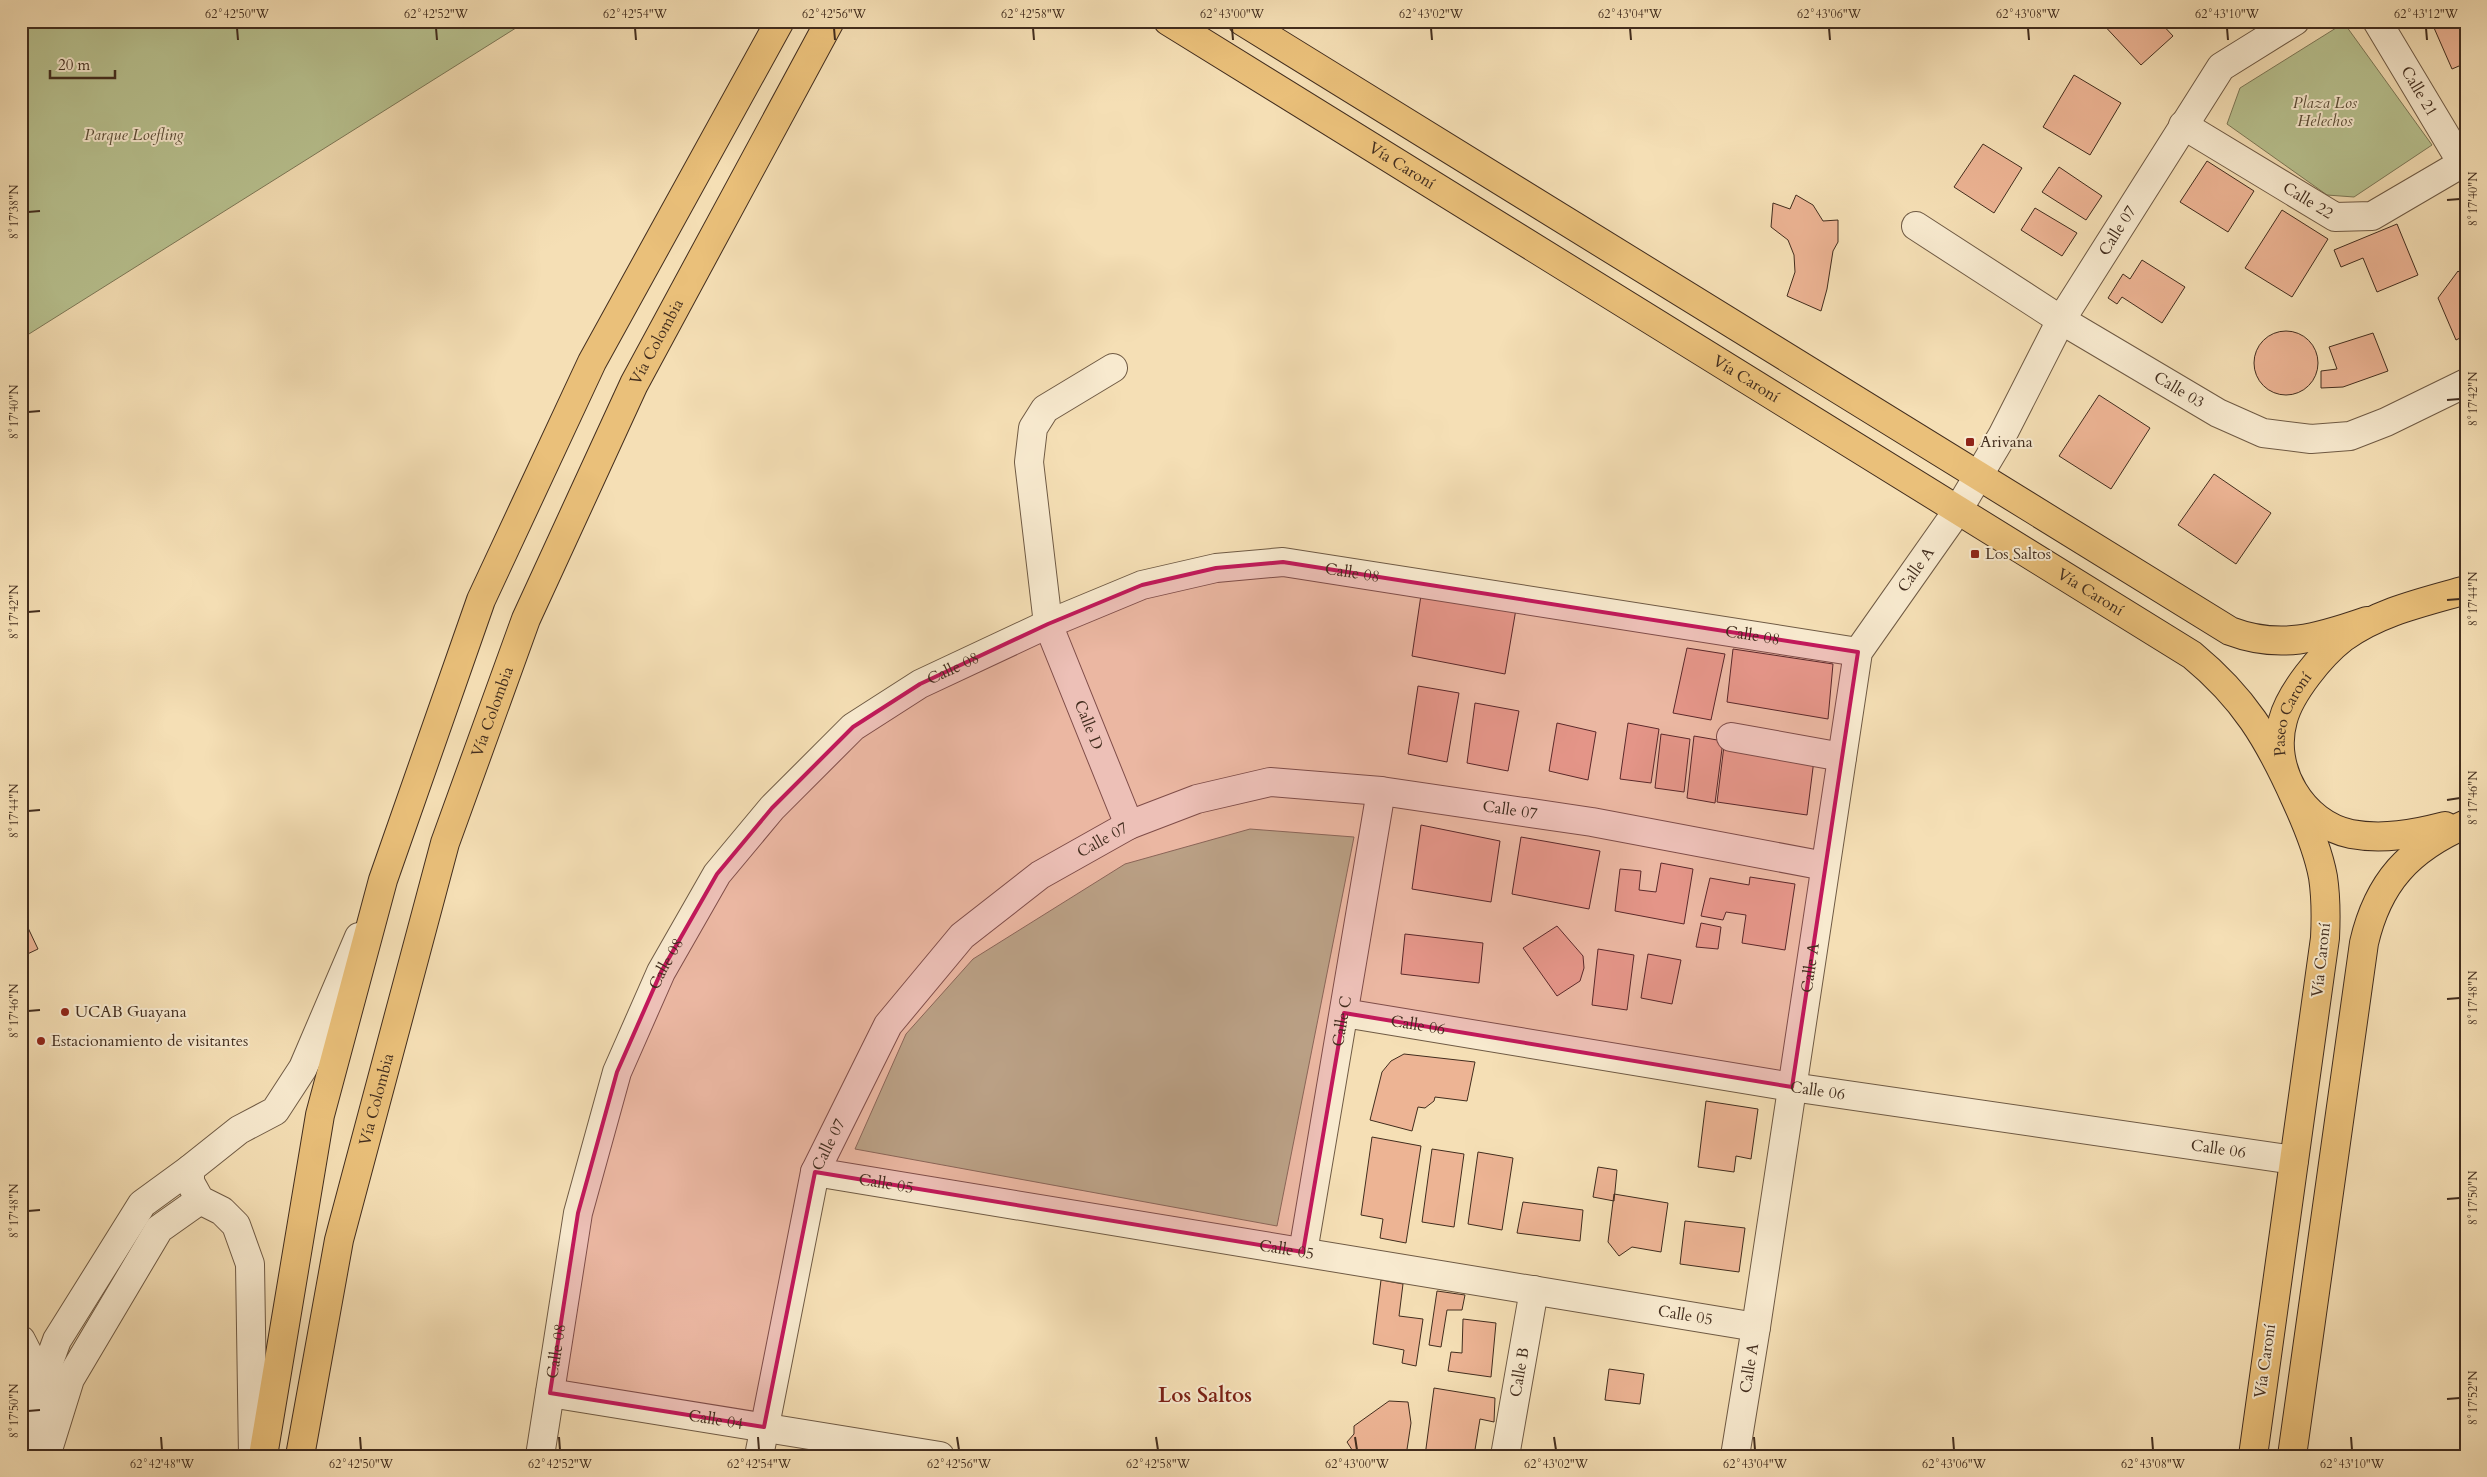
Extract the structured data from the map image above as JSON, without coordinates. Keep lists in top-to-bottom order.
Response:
{
  "streets": {
    "main road": ["Vía Caroní", "Vía Colombia", "Paseo Caroní"],
    "street": [
      "Calle 21",
      "Calle 22",
      "Calle 07",
      "Calle 03",
      "Calle A",
      "Calle 08",
      "Calle D",
      "Calle C",
      "Calle 06",
      "Calle 05",
      "Calle B",
      "Calle 04"
    ]
  },
  "crossings": [
    ["Calle 21", "Calle 22"],
    ["Vía Caroní", "Calle A"],
    ["Vía Caroní", "Paseo Caroní"],
    ["Vía Caroní", "Calle 06"],
    ["Calle 22", "Calle 07"],
    ["Calle 07", "Calle 03"],
    ["Calle 07", "Calle A"],
    ["Calle 07", "Calle D"],
    ["Calle 07", "Calle C"],
    ["Calle 07", "Calle 05"],
    ["Calle 07", "Calle 04"],
    ["Calle A", "Calle 08"],
    ["Calle A", "Calle 06"],
    ["Calle A", "Calle 05"],
    ["Calle 08", "Calle D"],
    ["Calle 08", "Calle 04"],
    ["Calle C", "Calle 06"],
    ["Calle C", "Calle 05"],
    ["Calle 05", "Calle B"]
  ],
  "districts": ["Los Saltos"],
  "parks": ["Plaza Los Helechos", "Parque Loefling"],
  "places": {
    "transit": ["Arivana", "Los Saltos"],
    "other": ["UCAB Guayana", "Estacionamiento de visitantes"]
  },
  "scale_bar": "20 m",
  "coordinates": [
    "62°42'50\"W",
    "62°42'52\"W",
    "62°42'54\"W",
    "62°42'56\"W",
    "62°42'58\"W",
    "62°43'00\"W",
    "62°43'02\"W",
    "62°43'04\"W",
    "62°43'06\"W",
    "62°43'08\"W",
    "62°43'10\"W",
    "62°43'12\"W",
    "8°17'40\"N",
    "8°17'38\"N",
    "8°17'42\"N",
    "8°17'44\"N",
    "8°17'46\"N",
    "8°17'48\"N",
    "8°17'50\"N",
    "8°17'52\"N",
    "62°42'48\"W"
  ]
}
